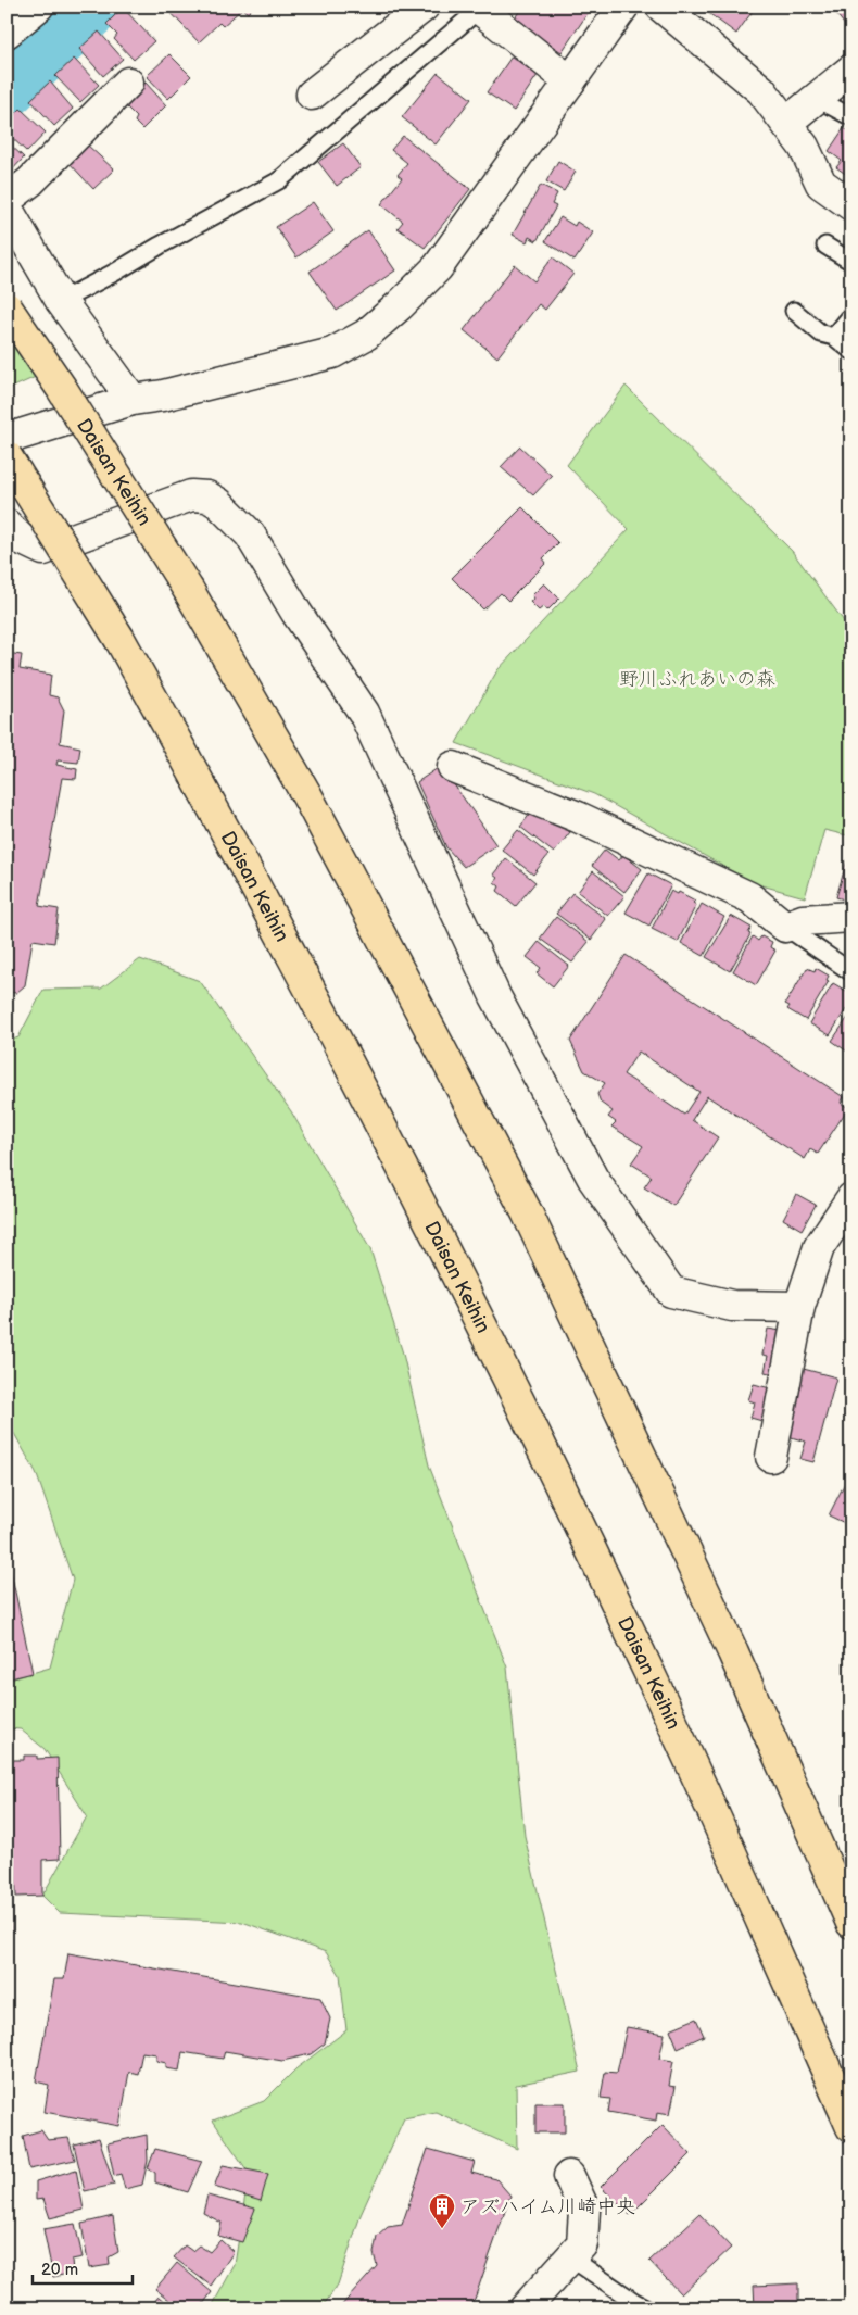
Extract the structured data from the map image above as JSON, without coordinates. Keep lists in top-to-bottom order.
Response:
{
  "streets": {
    "highway": ["Daisan Keihin"]
  },
  "parks": ["野川ふれあいの森"],
  "places": {
    "building": ["アズハイム川崎中央"]
  },
  "scale_bar": "20 m"
}
